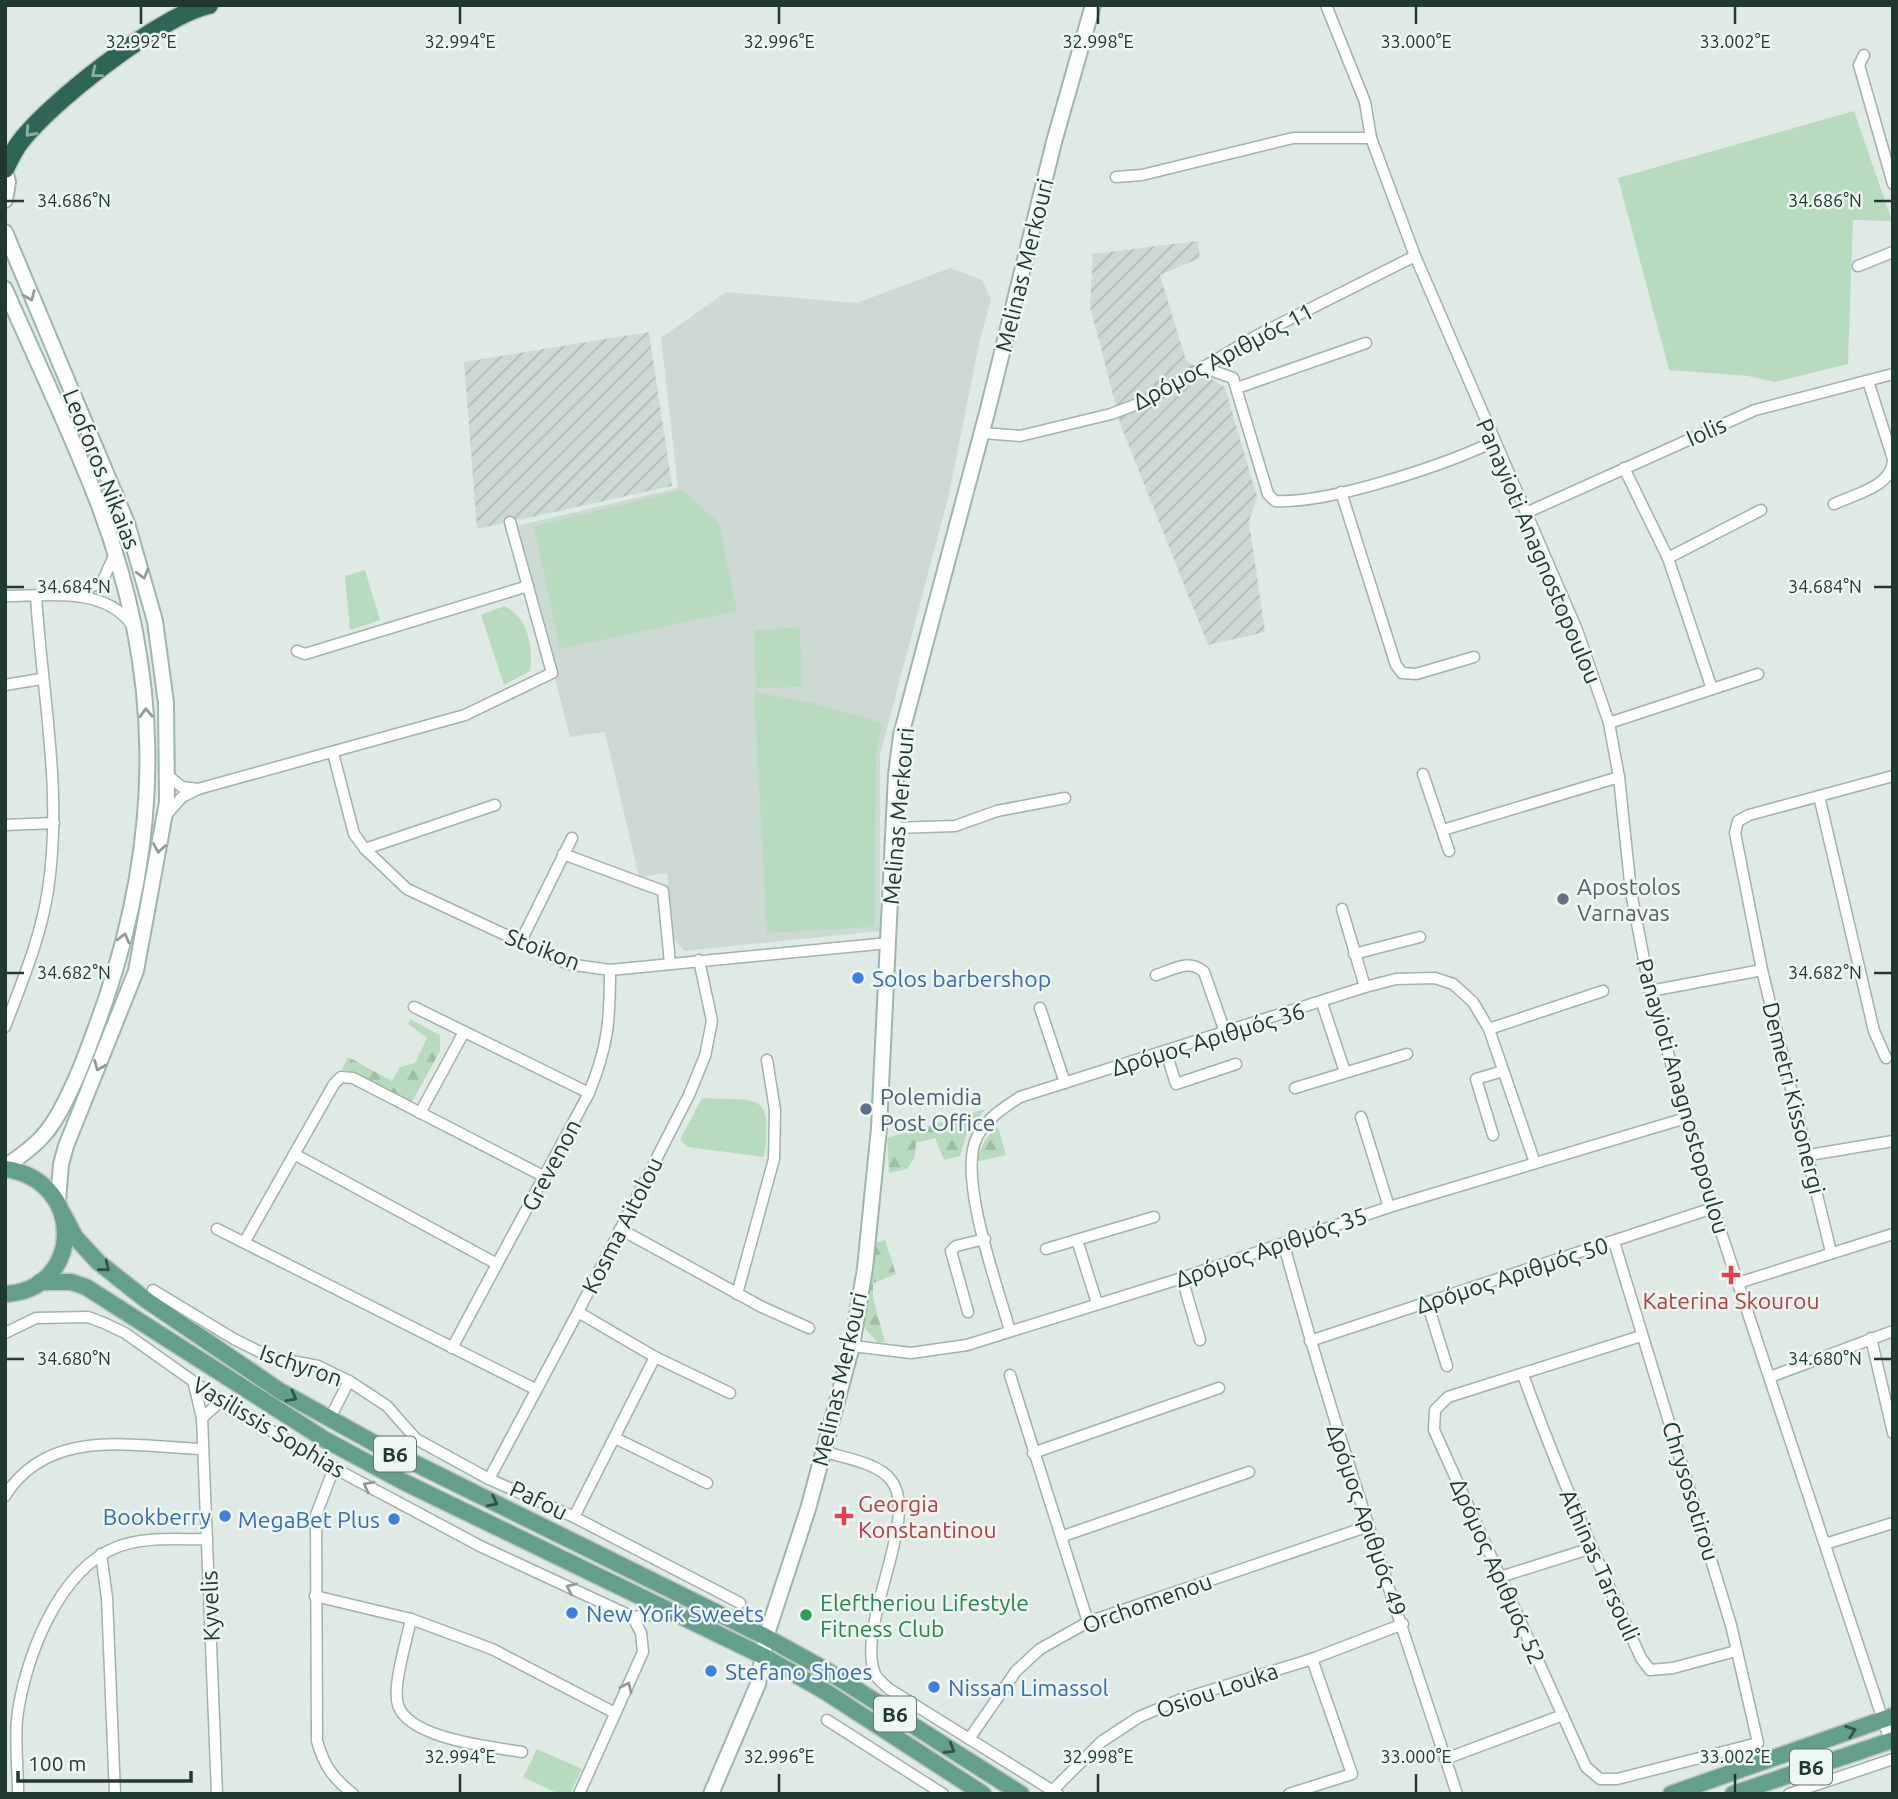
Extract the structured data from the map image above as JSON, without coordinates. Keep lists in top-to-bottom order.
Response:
{
  "streets": {
    "main road": [
      "Melinas Merkouri",
      "Leoforos Nikaias",
      "B6",
      "Pafou"
    ],
    "street": [
      "Δρόμος Αριθμός 11",
      "Iolis",
      "Panayioti Anagnostopoulou",
      "Stoikon",
      "Δρόμος Αριθμός 36",
      "Demetri Kissonergi",
      "Grevenon",
      "Kosma Aitolou",
      "Δρόμος Αριθμός 35",
      "Δρόμος Αριθμός 50",
      "Ischyron",
      "Vasilissis Sophias",
      "Chrysosotirou",
      "Δρόμος Αριθμός 49",
      "Athinas Tarsouli",
      "Δρόμος Αριθμός 52",
      "Orchomenou",
      "Kyvelis",
      "Osiou Louka"
    ]
  },
  "crossings": [
    ["Melinas Merkouri", "Δρόμος Αριθμός 11"],
    ["Melinas Merkouri", "Stoikon"],
    ["Melinas Merkouri", "Δρόμος Αριθμός 35"],
    ["Melinas Merkouri", "Pafou"],
    ["Δρόμος Αριθμός 11", "Panayioti Anagnostopoulou"],
    ["Iolis", "Panayioti Anagnostopoulou"],
    ["Leoforos Nikaias", "B6"],
    ["Leoforos Nikaias", "Pafou"],
    ["Panayioti Anagnostopoulou", "Δρόμος Αριθμός 35"],
    ["Panayioti Anagnostopoulou", "Δρόμος Αριθμός 50"],
    ["Panayioti Anagnostopoulou", "B6"],
    ["Stoikon", "Grevenon"],
    ["Stoikon", "Kosma Aitolou"],
    ["Δρόμος Αριθμός 36", "Δρόμος Αριθμός 35"],
    ["Kosma Aitolou", "Ischyron"],
    ["Δρόμος Αριθμός 35", "Δρόμος Αριθμός 49"],
    ["Δρόμος Αριθμός 50", "Chrysosotirou"],
    ["Δρόμος Αριθμός 50", "Δρόμος Αριθμός 49"],
    ["Vasilissis Sophias", "Kyvelis"],
    ["B6", "Pafou"],
    ["Chrysosotirou", "Athinas Tarsouli"],
    ["Chrysosotirou", "Δρόμος Αριθμός 52"],
    ["Δρόμος Αριθμός 49", "Orchomenou"],
    ["Δρόμος Αριθμός 49", "Osiou Louka"],
    ["Athinas Tarsouli", "Δρόμος Αριθμός 52"]
  ],
  "one_way": ["Vasilissis Sophias"],
  "places": {
    "other": [
      "Apostolos Varnavas",
      "Solos barbershop",
      "Polemidia Post Office",
      "Bookberry",
      "MegaBet Plus",
      "New York Sweets",
      "Eleftheriou Lifestyle Fitness Club",
      "Stefano Shoes",
      "Nissan Limassol"
    ],
    "health": ["Katerina Skourou", "Georgia Konstantinou"]
  },
  "scale_bar": "100 m",
  "coordinates": [
    "32.992°E",
    "32.994°E",
    "32.996°E",
    "32.998°E",
    "33.000°E",
    "33.002°E",
    "34.686°N",
    "34.684°N",
    "34.682°N",
    "34.680°N"
  ]
}
